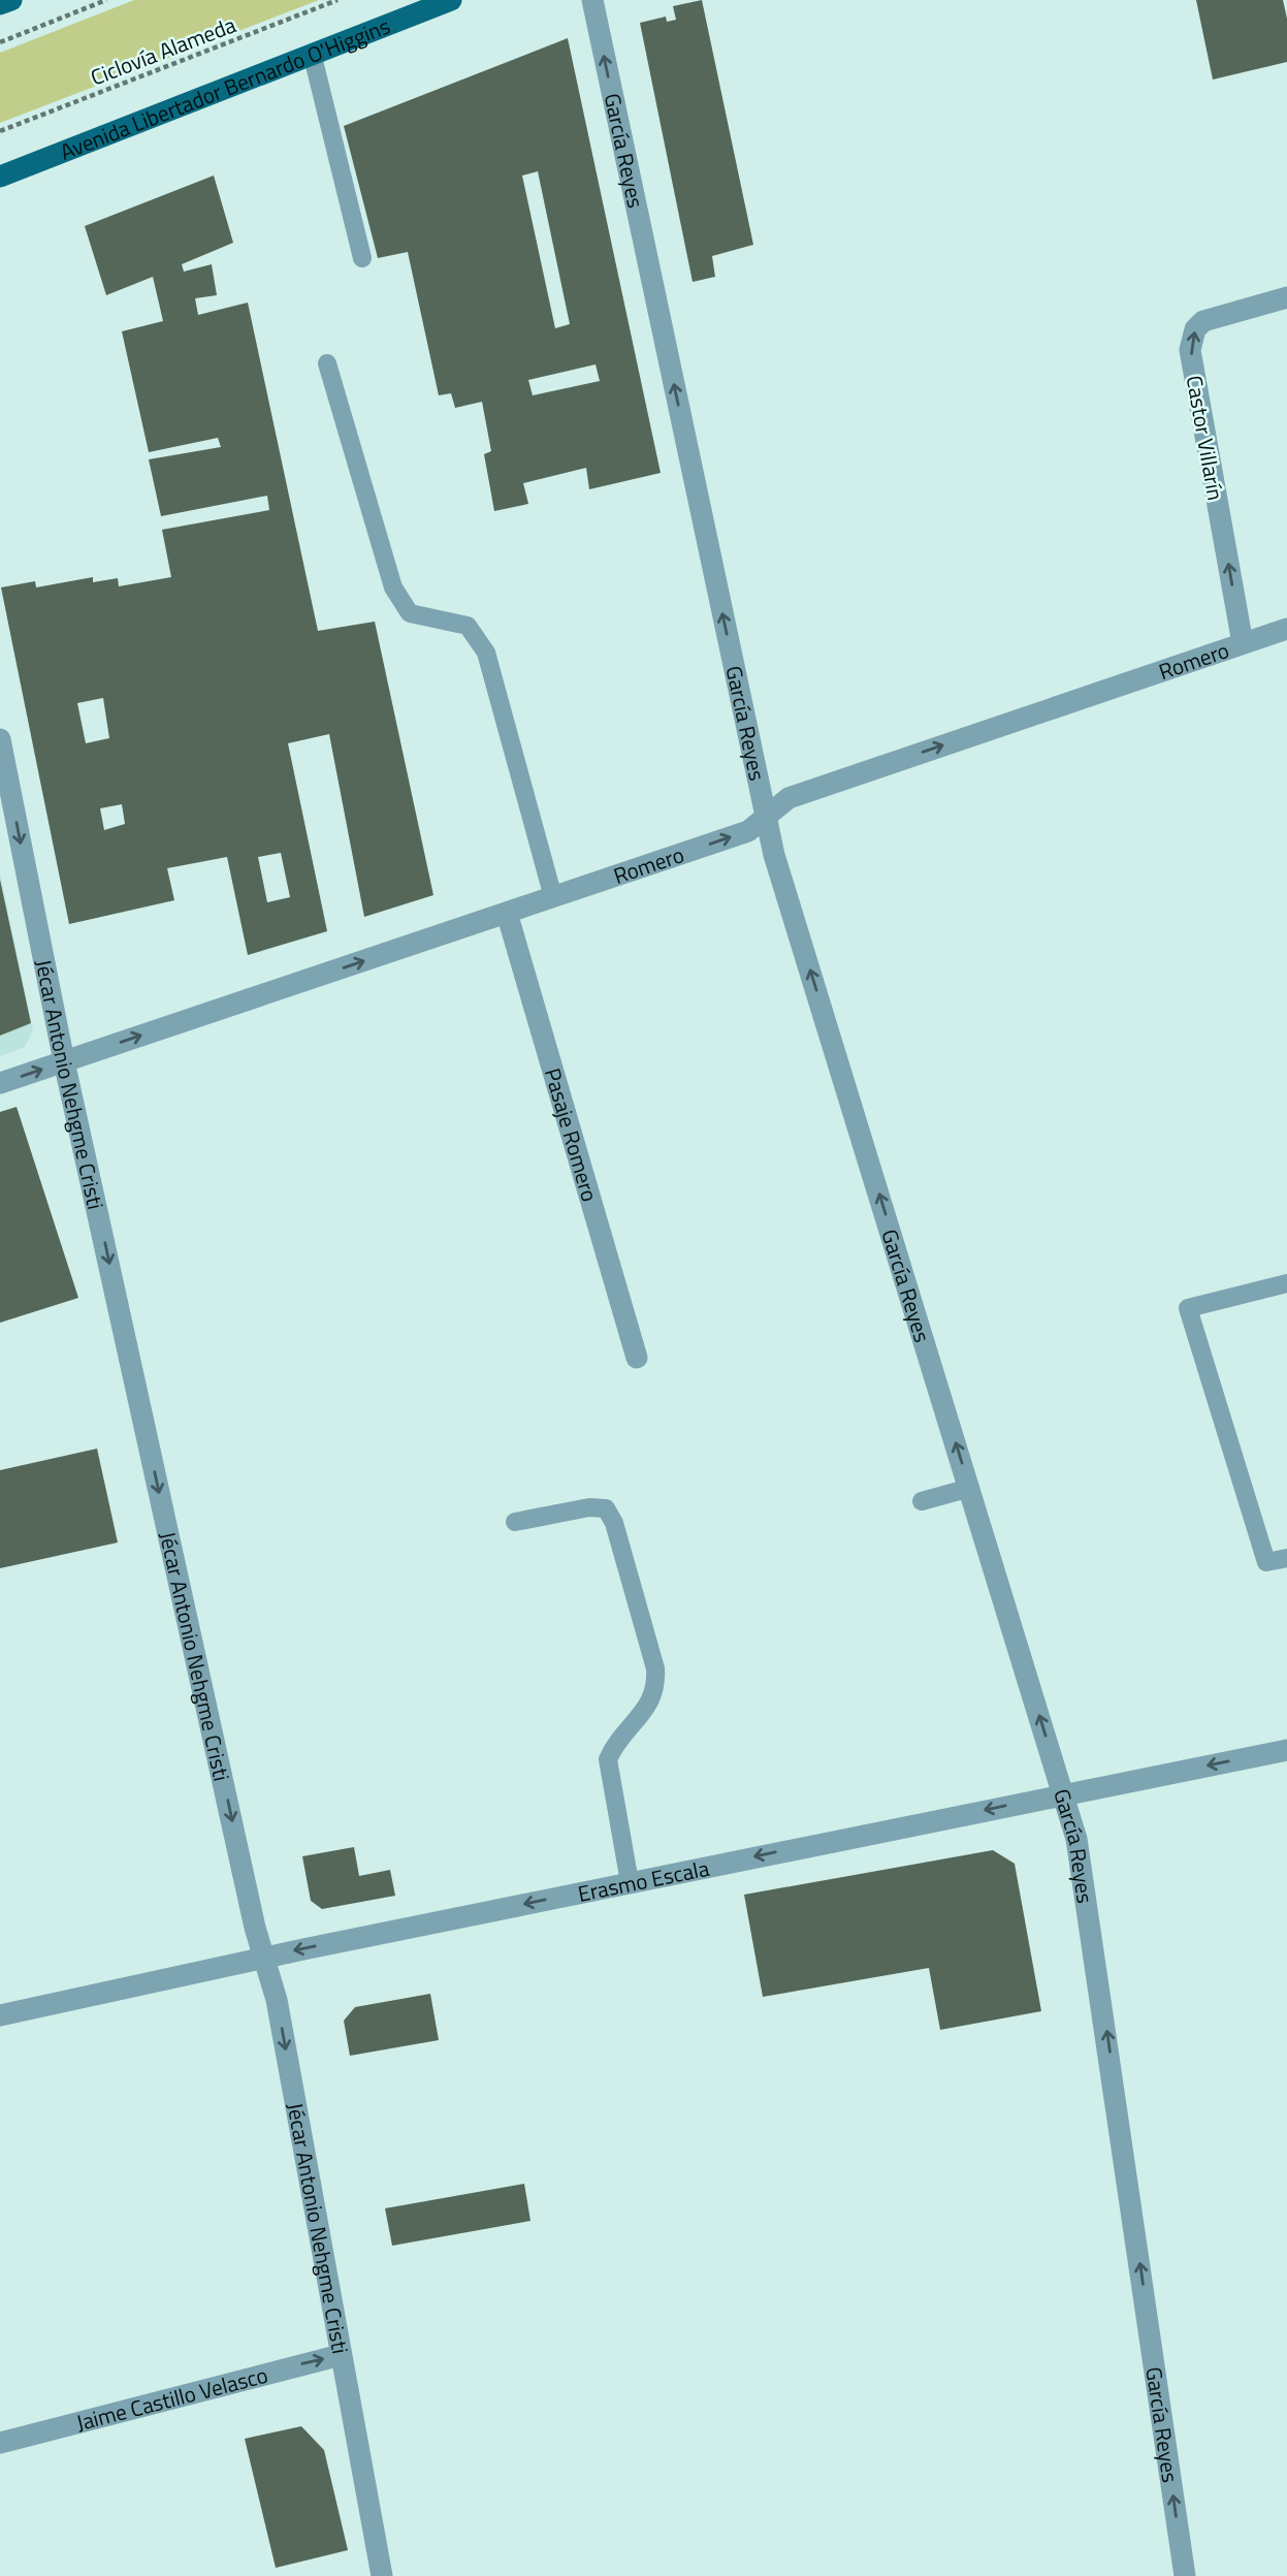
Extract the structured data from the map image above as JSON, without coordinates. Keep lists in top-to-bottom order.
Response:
{
  "streets": {
    "main road": ["Avenida Libertador Bernardo O'Higgins"],
    "street": [
      "García Reyes",
      "Castor Villarín",
      "Romero",
      "Jécar Antonio Nehgme Cristi",
      "Pasaje Romero",
      "Erasmo Escala",
      "Jaime Castillo Velasco"
    ],
    "path": ["Ciclovía Alameda"]
  },
  "crossings": [
    ["García Reyes", "Romero"],
    ["García Reyes", "Erasmo Escala"],
    ["Castor Villarín", "Romero"],
    ["Romero", "Jécar Antonio Nehgme Cristi"],
    ["Romero", "Pasaje Romero"],
    ["Jécar Antonio Nehgme Cristi", "Erasmo Escala"],
    ["Jécar Antonio Nehgme Cristi", "Jaime Castillo Velasco"]
  ],
  "one_way": [
    "García Reyes",
    "Castor Villarín",
    "Romero",
    "Jécar Antonio Nehgme Cristi",
    "Erasmo Escala",
    "Jaime Castillo Velasco"
  ]
}
